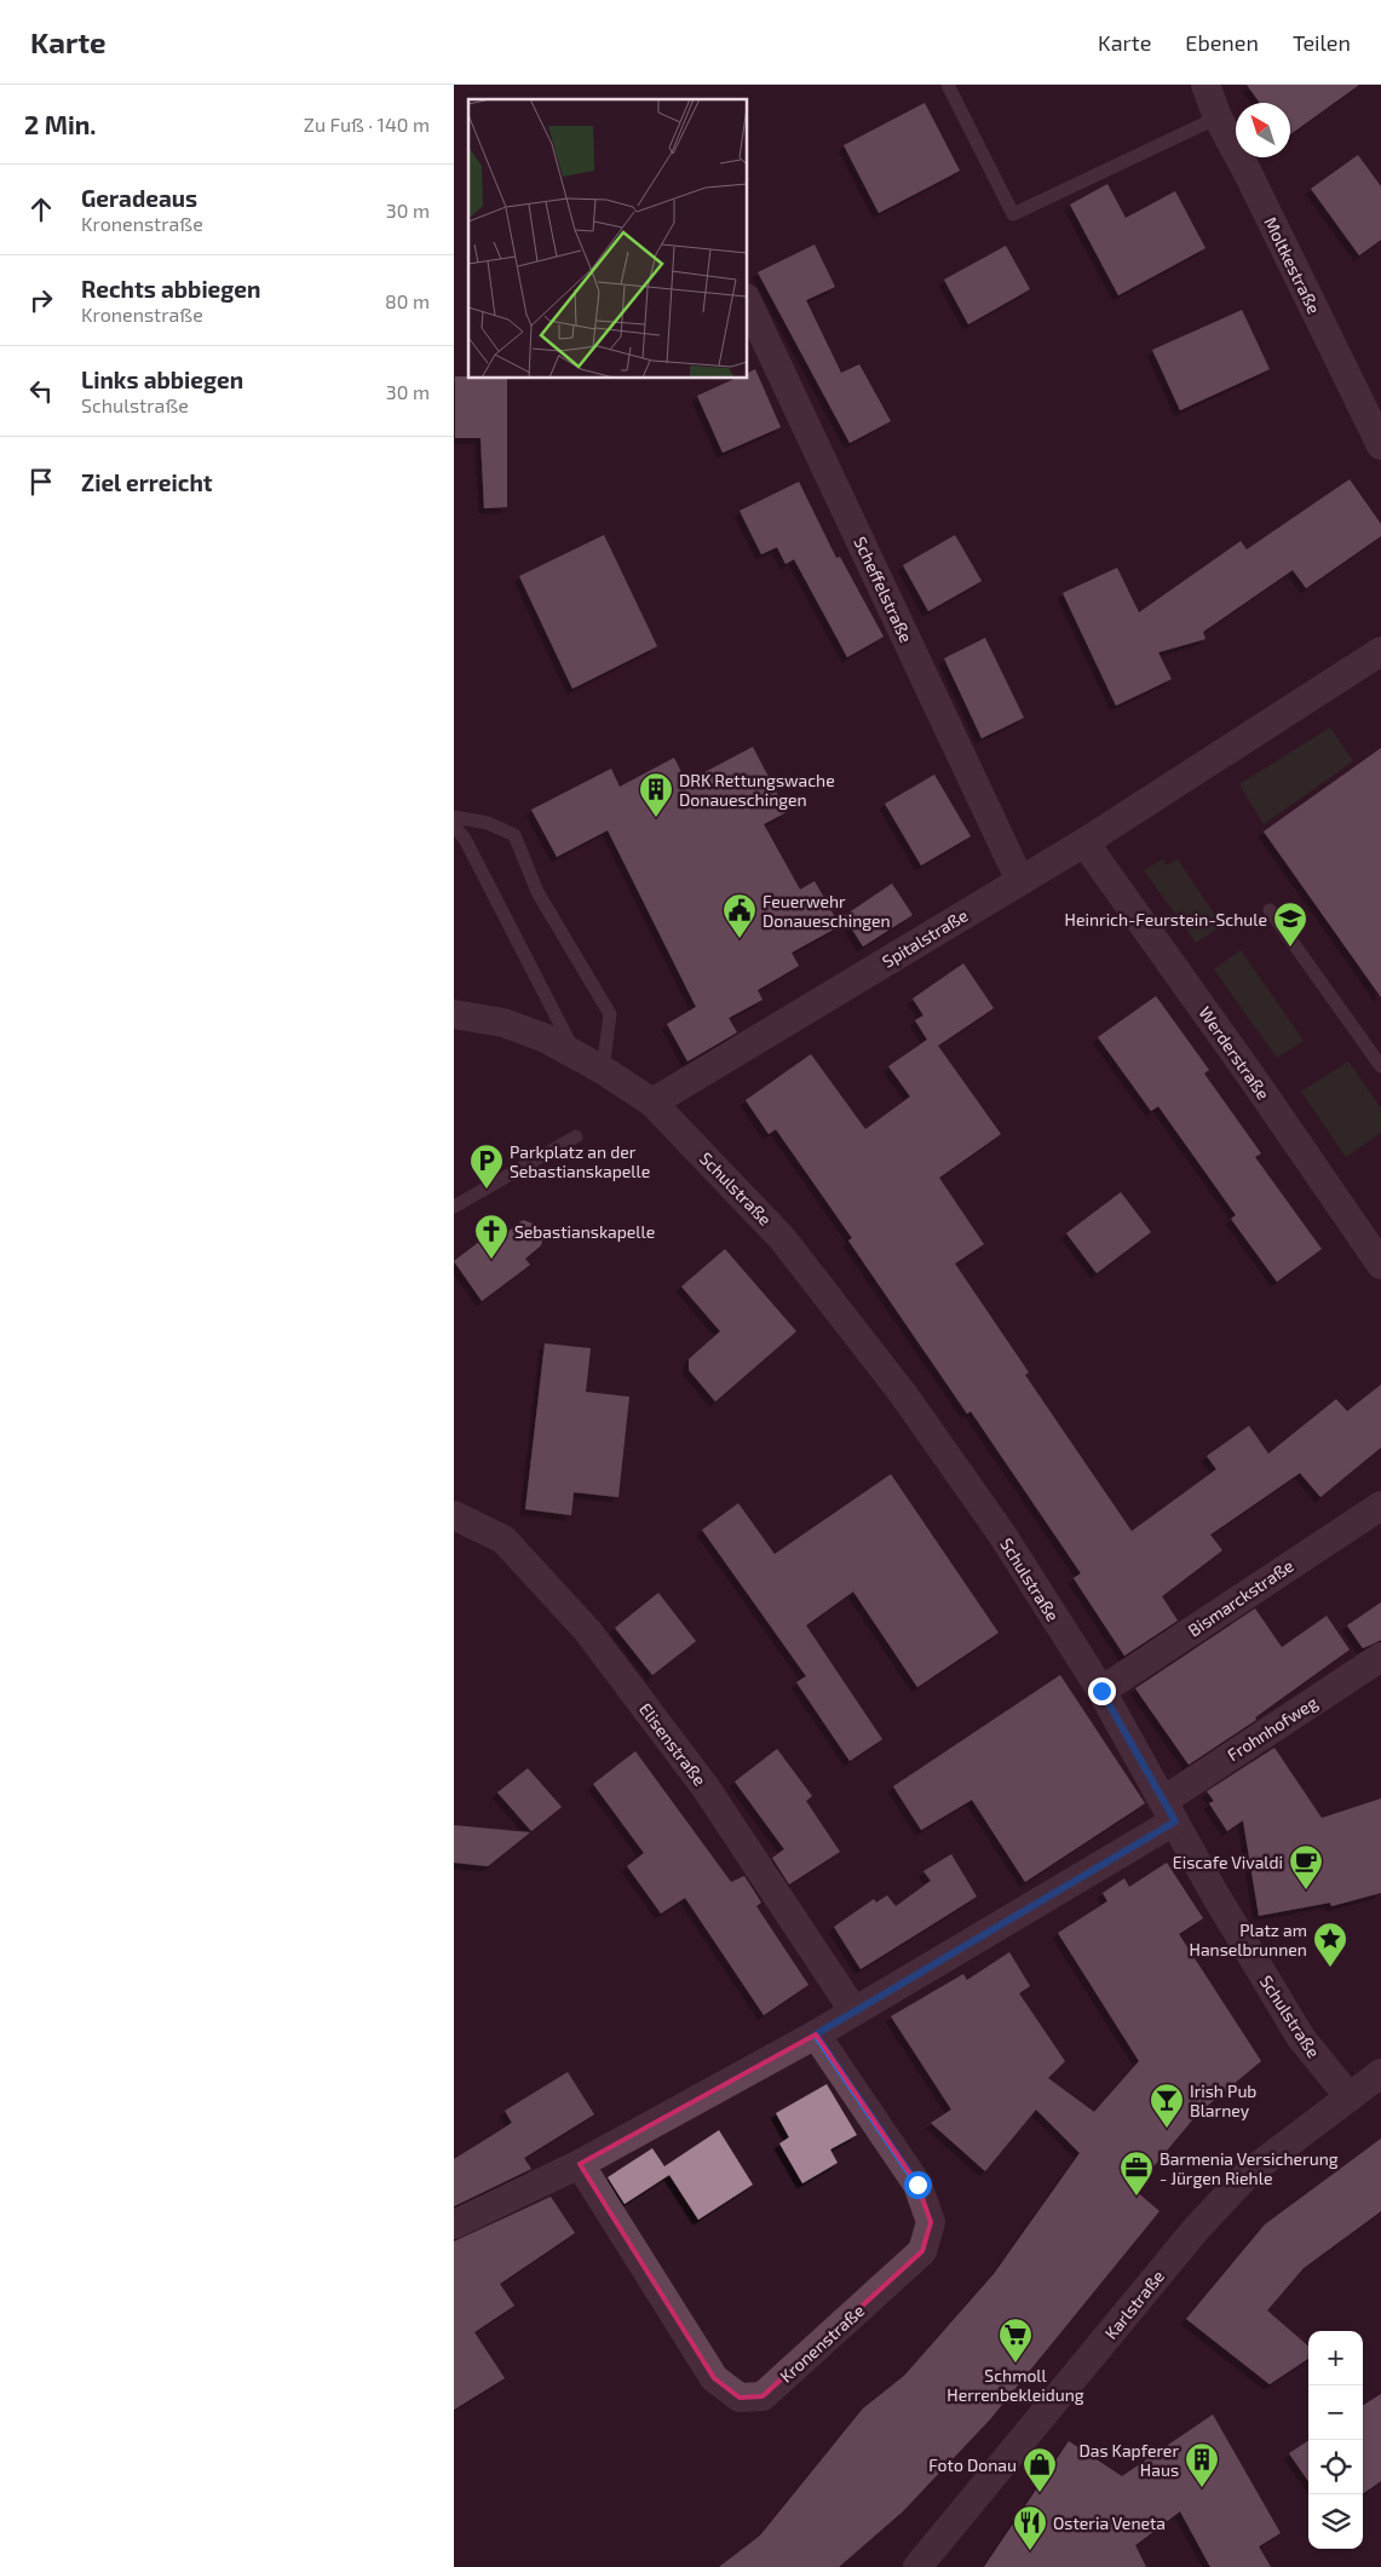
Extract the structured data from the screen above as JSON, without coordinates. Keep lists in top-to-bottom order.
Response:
{
  "streets": {
    "street": [
      "Moltkestraße",
      "Scheffelstraße",
      "Spitalstraße",
      "Werderstraße",
      "Schulstraße",
      "Bismarckstraße",
      "Frohnhofweg",
      "Elisenstraße",
      "Karlstraße",
      "Kronenstraße"
    ]
  },
  "crossings": [
    ["Scheffelstraße", "Spitalstraße"],
    ["Spitalstraße", "Werderstraße"],
    ["Spitalstraße", "Schulstraße"],
    ["Schulstraße", "Bismarckstraße"],
    ["Schulstraße", "Frohnhofweg"],
    ["Schulstraße", "Karlstraße"]
  ],
  "places": {
    "building": ["DRK Rettungswache Donaueschingen", "Das Kapferer Haus"],
    "public building": ["Feuerwehr Donaueschingen"],
    "school or university": ["Heinrich-Feurstein-Schule"],
    "parking": ["Parkplatz an der Sebastianskapelle"],
    "church": ["Sebastianskapelle"],
    "cafe": ["Eiscafe Vivaldi"],
    "place": ["Platz am Hanselbrunnen"],
    "bar": ["Irish Pub Blarney"],
    "office": ["Barmenia Versicherung - Jürgen Riehle"],
    "supermarket": ["Schmoll Herrenbekleidung"],
    "shop": ["Foto Donau"],
    "restaurant": ["Osteria Veneta"]
  },
  "north": "top left",
  "page": {
    "header": "Karte",
    "nav": ["Karte", "Ebenen", "Teilen"],
    "heading": ["2 Min.", "Zu Fuß · 140 m"],
    "list": [
      ["Geradeaus", "Kronenstraße", "30 m"],
      ["Rechts abbiegen", "Kronenstraße", "80 m"],
      ["Links abbiegen", "Schulstraße", "30 m"],
      "Ziel erreicht"
    ],
    "map_buttons": ["+", "−"]
  }
}
